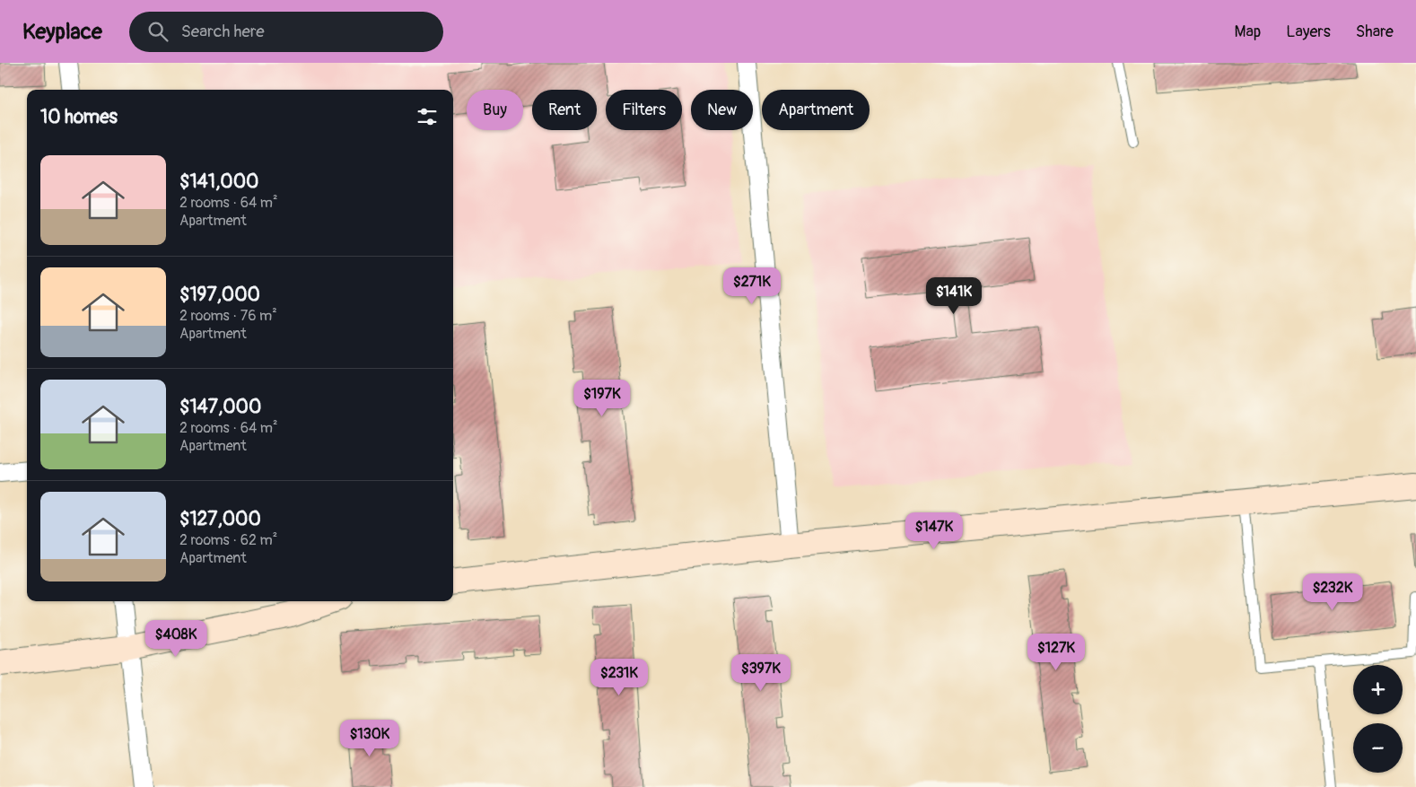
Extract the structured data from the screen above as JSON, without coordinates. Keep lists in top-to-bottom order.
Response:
{
  "page": {
    "header": "Keyplace",
    "search": "Search here",
    "nav": ["Map", "Layers", "Share"],
    "chip": [
      "Buy",
      "Rent",
      "Filters",
      "New",
      "Apartment"
    ],
    "heading": "10 homes",
    "list": [
      {
        "name": "$141,000",
        "note": "2 rooms · 64 m² · Apartment"
      },
      {
        "name": "$197,000",
        "note": "2 rooms · 76 m² · Apartment"
      },
      {
        "name": "$147,000",
        "note": "2 rooms · 64 m² · Apartment"
      },
      {
        "name": "$127,000",
        "note": "2 rooms · 62 m² · Apartment"
      }
    ],
    "price": [
      "$271K",
      "$141K",
      "$197K",
      "$147K",
      "$232K",
      "$408K",
      "$127K",
      "$397K",
      "$231K",
      "$130K"
    ],
    "map_buttons": ["+", "−"]
  }
}
